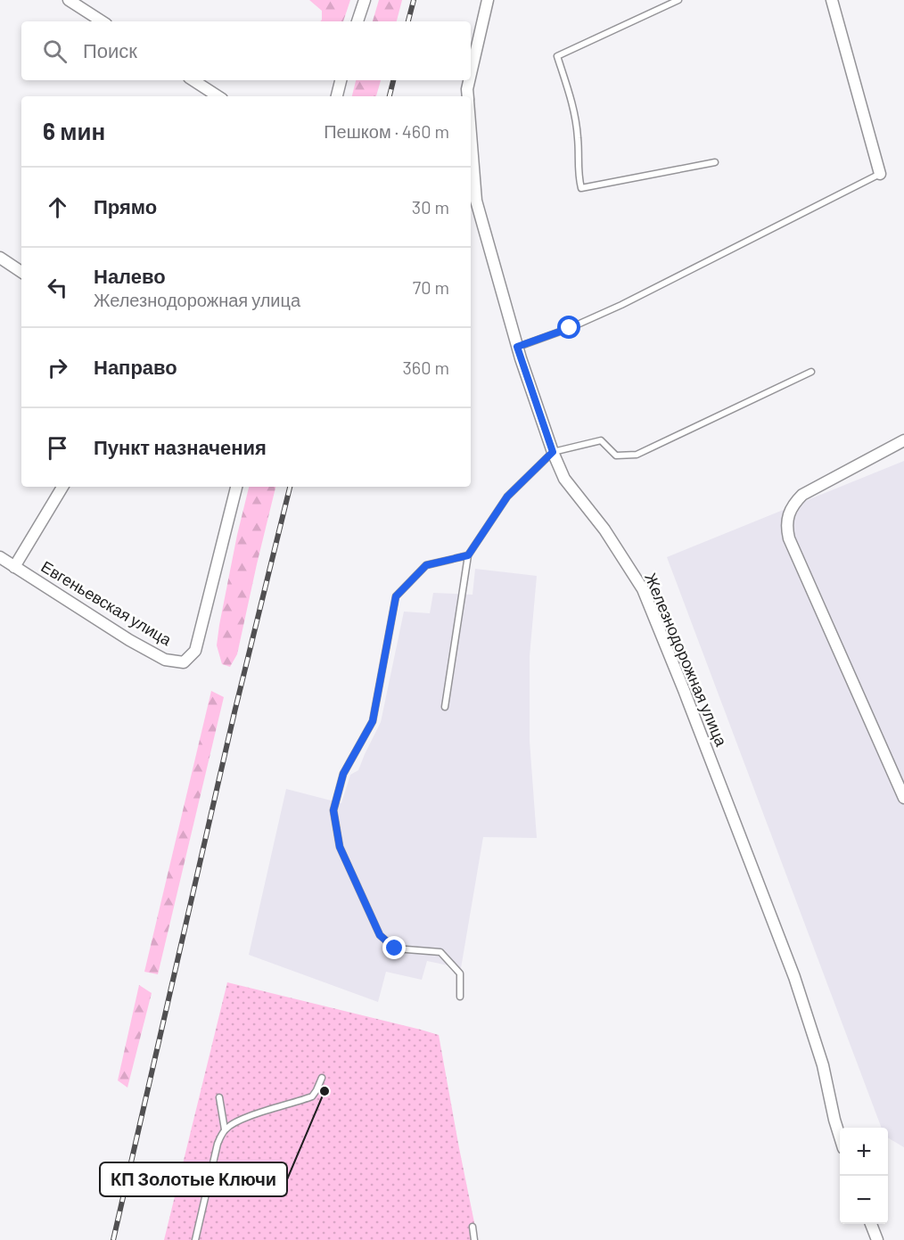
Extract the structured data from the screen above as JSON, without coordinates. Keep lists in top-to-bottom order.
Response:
{
  "streets": {
    "street": ["Евгеньевская улица", "Железнодорожная улица"]
  },
  "places": ["КП Золотые Ключи"],
  "page": {
    "search": "Поиск",
    "heading": ["6 мин", "Пешком · 460 m"],
    "list": [
      ["Прямо", "30 m"],
      ["Налево", "Железнодорожная улица", "70 m"],
      ["Направо", "360 m"],
      "Пункт назначения"
    ],
    "map_buttons": ["+", "−"]
  }
}
